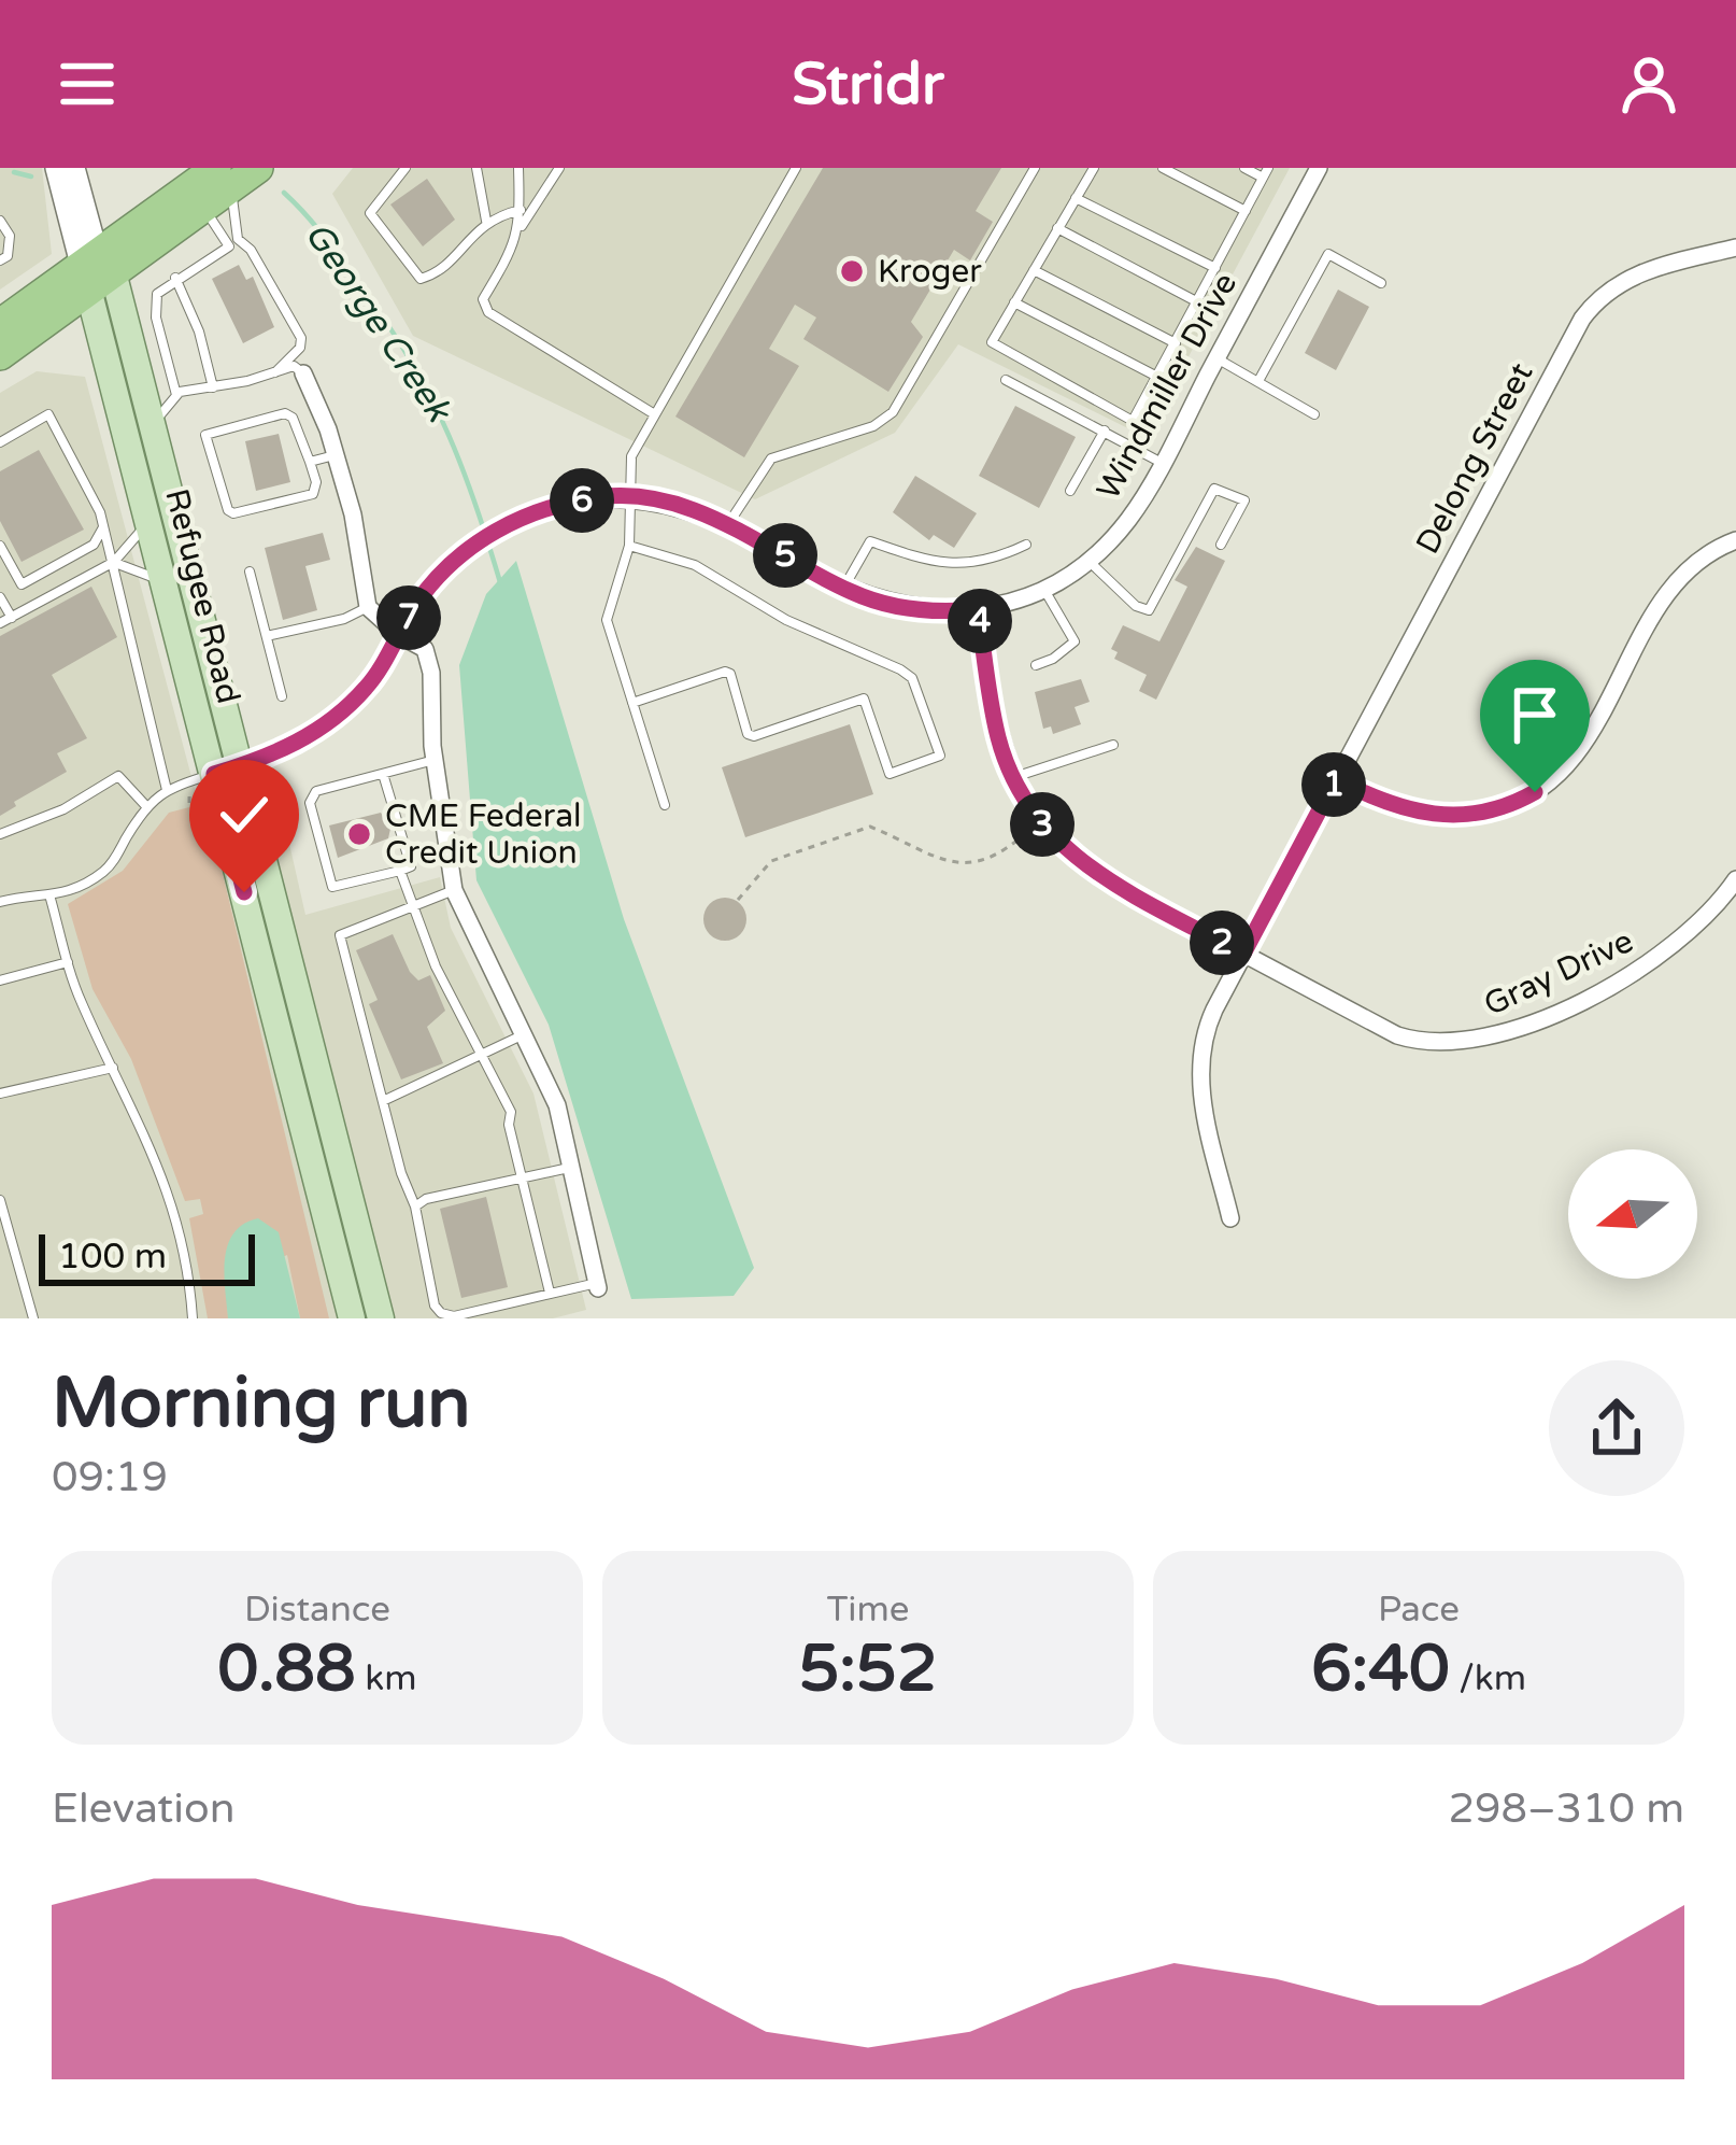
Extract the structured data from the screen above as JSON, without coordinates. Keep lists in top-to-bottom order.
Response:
{
  "streets": {
    "main road": ["Refugee Road"],
    "street": ["Windmiller Drive", "Delong Street", "Gray Drive"]
  },
  "crossings": [
    ["Windmiller Drive", "Refugee Road"],
    ["Windmiller Drive", "Gray Drive"],
    ["Delong Street", "Gray Drive"]
  ],
  "water": ["George Creek"],
  "places": ["Kroger", "CME Federal Credit Union"],
  "scale_bar": "100 m",
  "north": "left",
  "page": {
    "header": "Stridr",
    "pins": [
      "6",
      "5",
      "7",
      "4",
      "1",
      "3",
      "2"
    ],
    "scale": "100 m",
    "heading": ["Morning run", "09:19"],
    "stats": [
      ["Distance", "0.88 km"],
      ["Time", "5:52"],
      ["Pace", "6:40 /km"]
    ],
    "chart": ["Elevation", "298–310 m"]
  }
}
